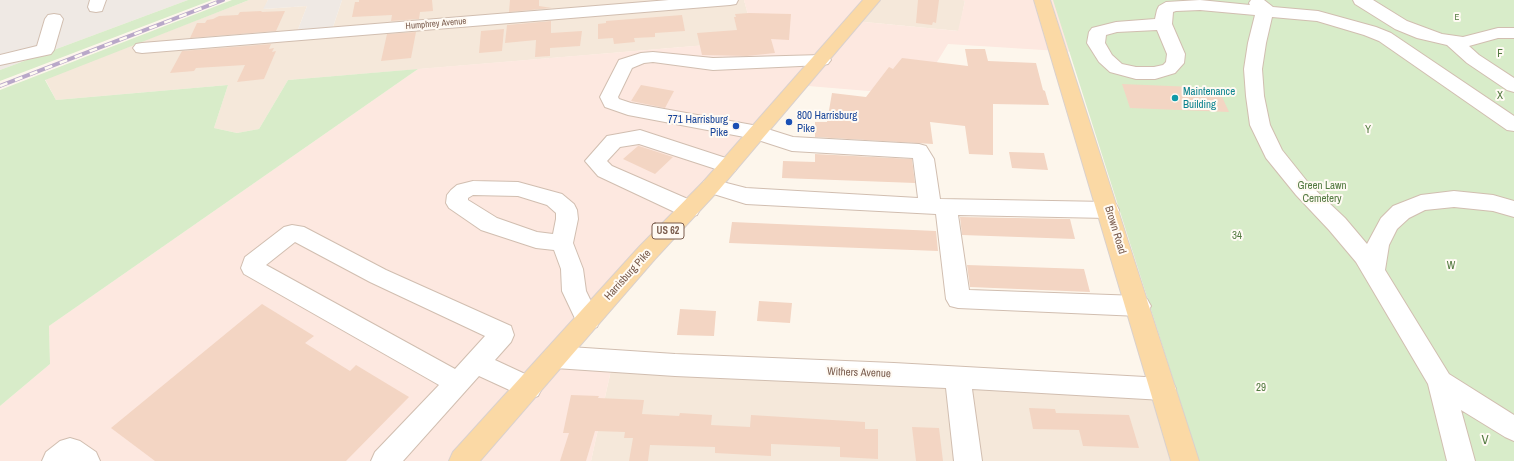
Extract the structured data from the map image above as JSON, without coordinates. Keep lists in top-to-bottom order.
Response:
{
  "streets": {
    "main road": ["Brown Road", "US 62", "Harrisburg Pike"],
    "street": ["Humphrey Avenue", "Withers Avenue"]
  },
  "crossings": [
    ["Brown Road", "Withers Avenue"],
    ["Harrisburg Pike", "Withers Avenue"]
  ],
  "parks": [
    "E",
    "F",
    "X",
    "Y",
    "Green Lawn Cemetery",
    "34",
    "W",
    "29",
    "V"
  ],
  "places": ["Maintenance Building", "800 Harrisburg Pike", "771 Harrisburg Pike"]
}
